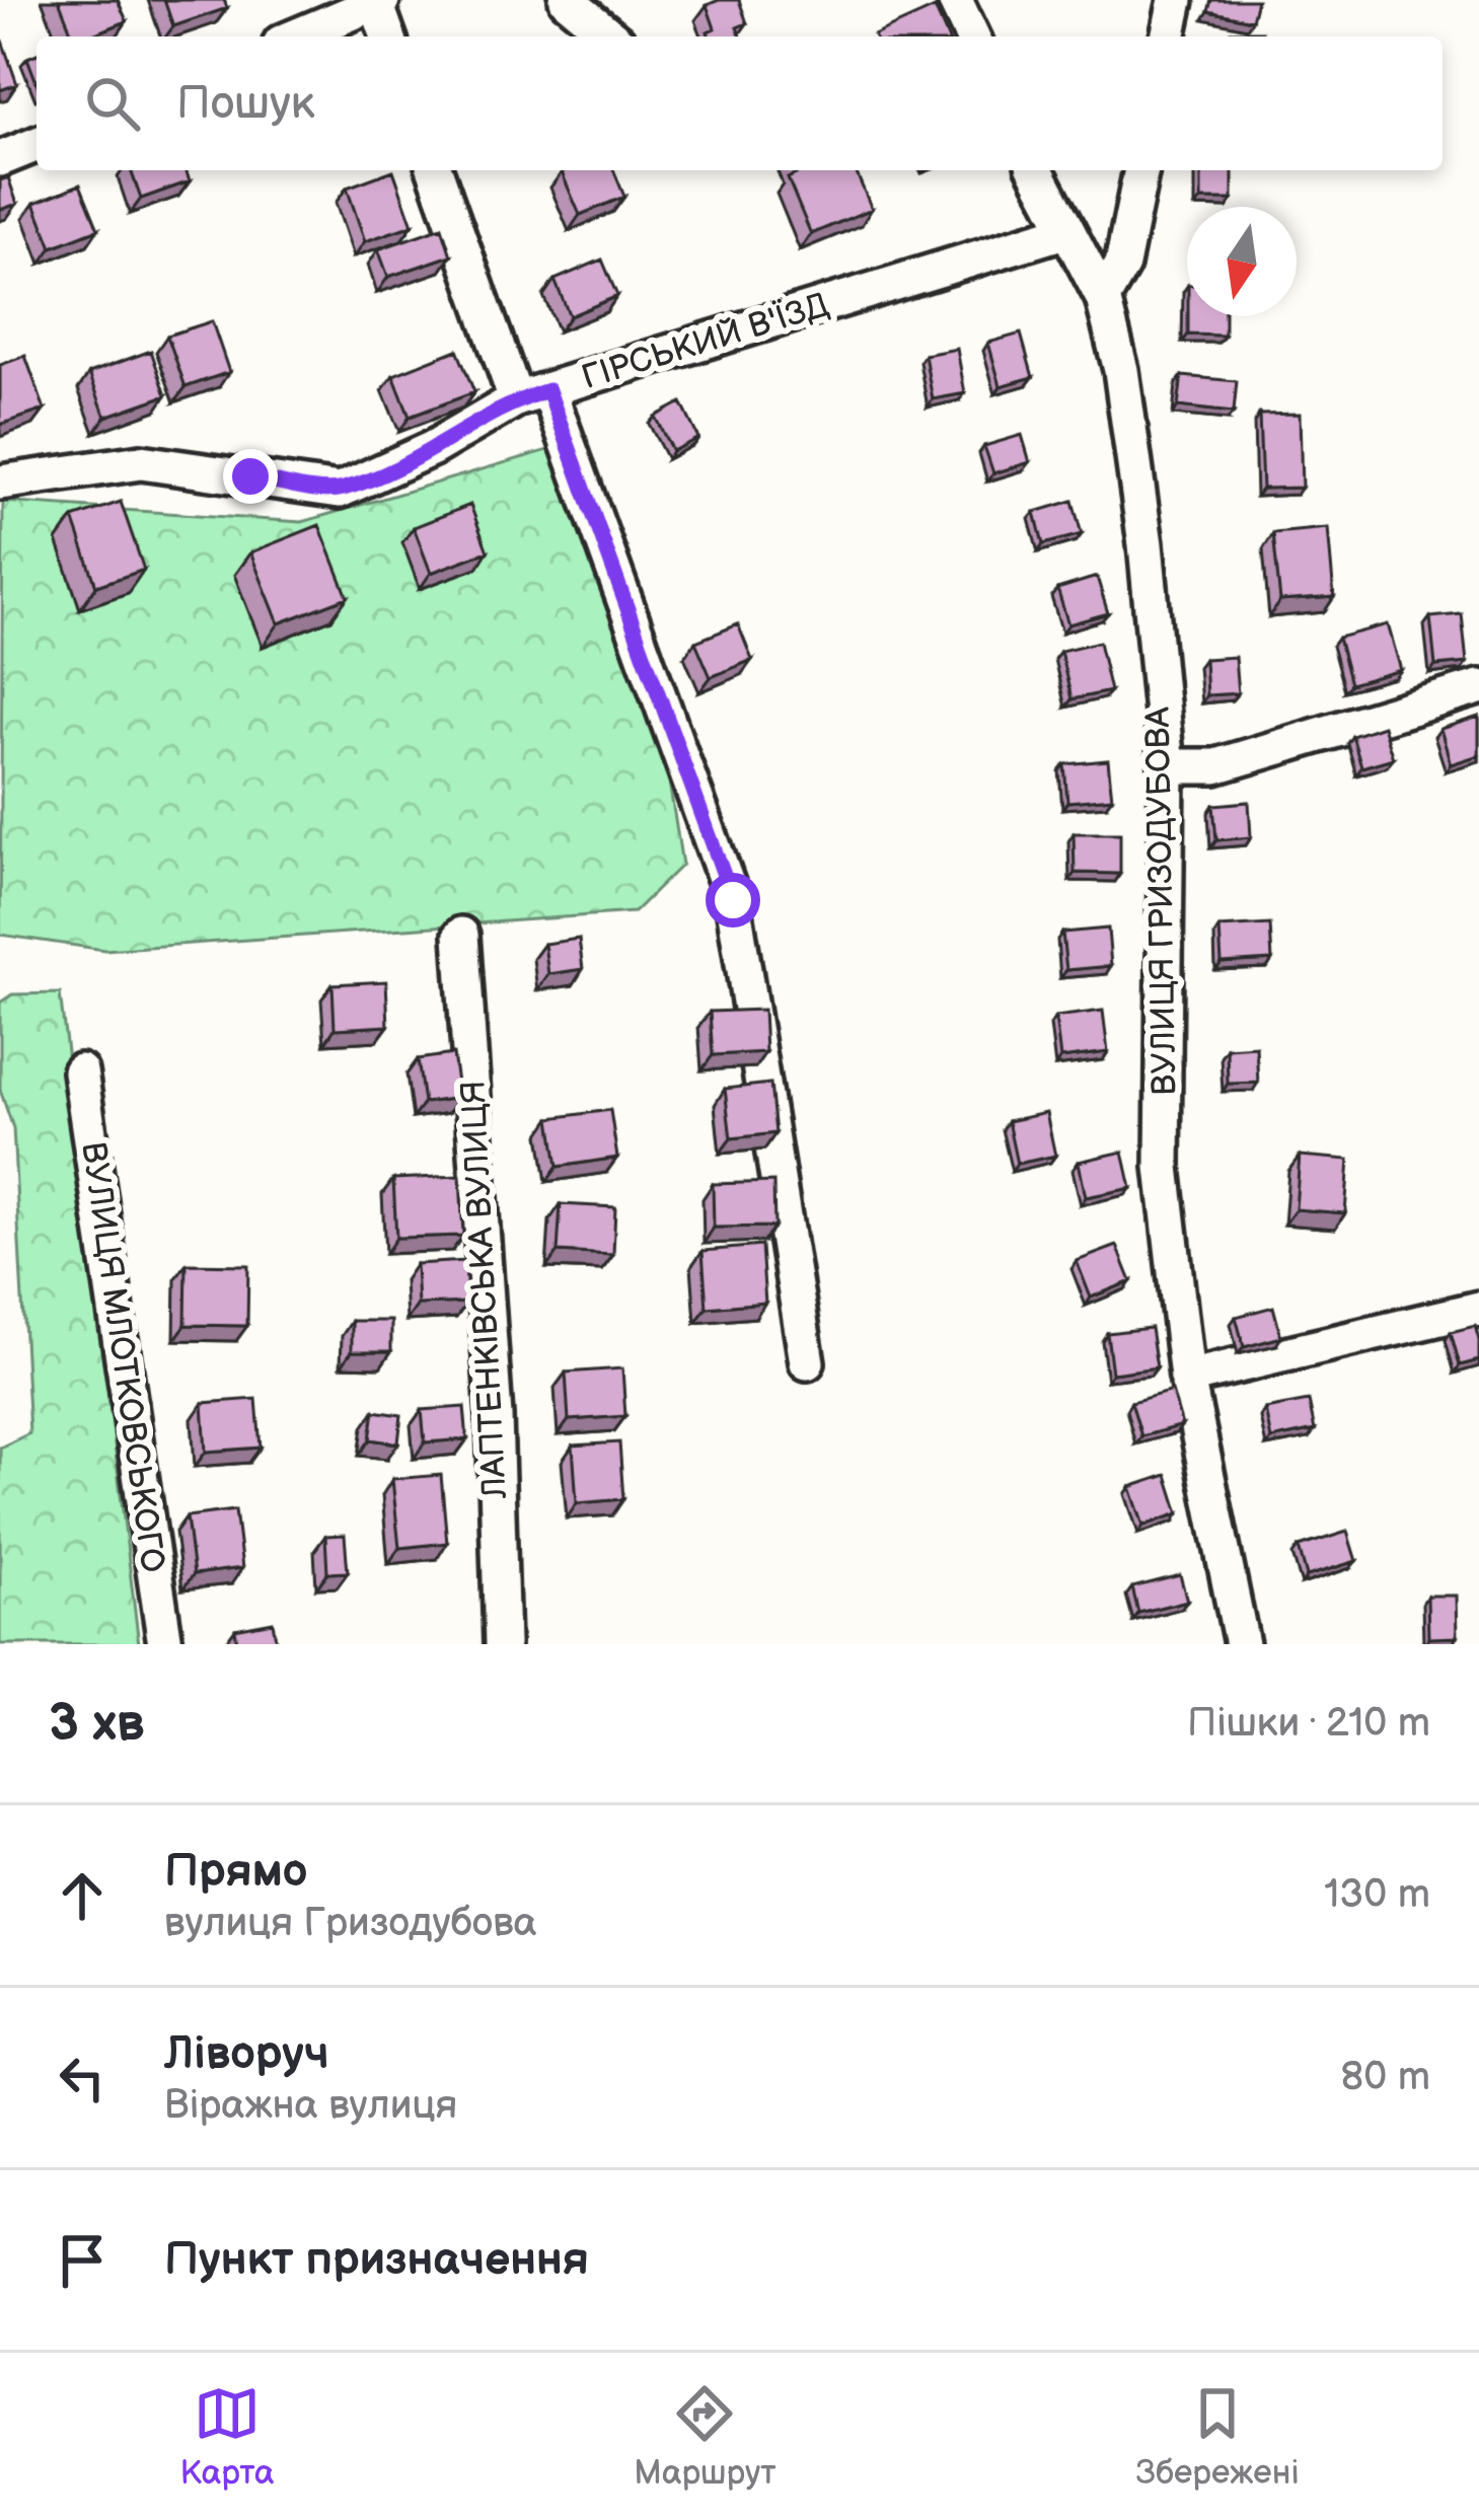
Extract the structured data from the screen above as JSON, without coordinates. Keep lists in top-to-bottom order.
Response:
{
  "streets": {
    "street": [
      "ГІРСЬКИЙ В'ЇЗД",
      "ВУЛИЦЯ ГРИЗОДУБОВА",
      "ЛАПТЕНКІВСЬКА ВУЛИЦЯ",
      "ВУЛИЦЯ МЛОТКОВСЬКОГО"
    ]
  },
  "crossings": [
    ["ГІРСЬКИЙ В'ЇЗД", "ВУЛИЦЯ ГРИЗОДУБОВА"]
  ],
  "north": "bottom",
  "page": {
    "search": "Пошук",
    "heading": ["3 хв", "Пішки · 210 m"],
    "list": [
      ["Прямо", "вулиця Гризодубова", "130 m"],
      ["Ліворуч", "Віражна вулиця", "80 m"],
      "Пункт призначення"
    ],
    "nav": ["Карта", "Маршрут", "Збережені"]
  }
}
